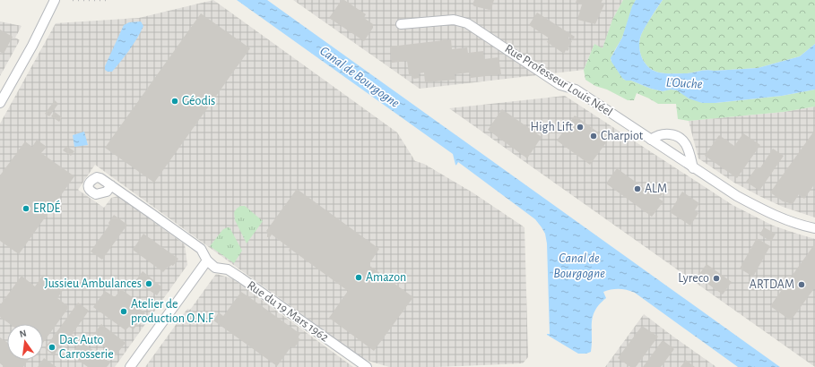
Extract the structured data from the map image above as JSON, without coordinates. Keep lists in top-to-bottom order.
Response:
{
  "streets": {
    "street": ["Rue Professeur Louis Néel", "Rue du 19 Mars 1962"]
  },
  "water": ["Canal de Bourgogne", "L'Ouche"],
  "places": [
    "Géodis",
    "High Lift",
    "Charpiot",
    "ALM",
    "ERDÉ",
    "Amazon",
    "Lyreco",
    "Jussieu Ambulances",
    "ARTDAM",
    "Atelier de production O.N.F",
    "Dac Auto Carrosserie"
  ],
  "north": "top"
}
